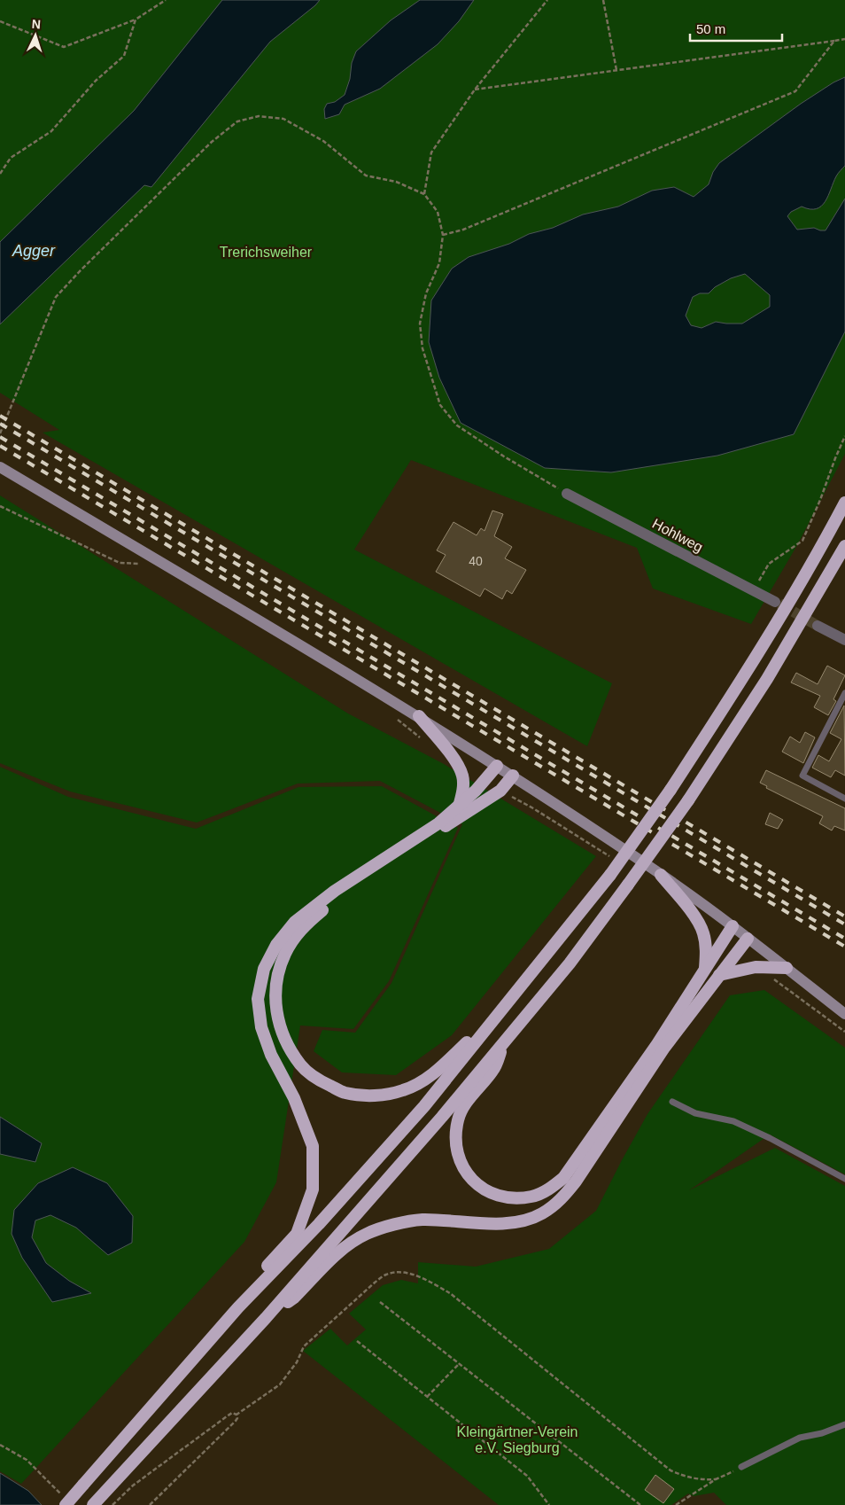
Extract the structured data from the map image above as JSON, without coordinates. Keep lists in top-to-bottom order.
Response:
{
  "streets": {
    "street": ["Hohlweg"]
  },
  "water": ["Agger"],
  "parks": ["Trerichsweiher", "Kleingärtner-Verein e.V. Siegburg"],
  "house_numbers": ["40"],
  "scale_bar": "50 m",
  "north": "top"
}
